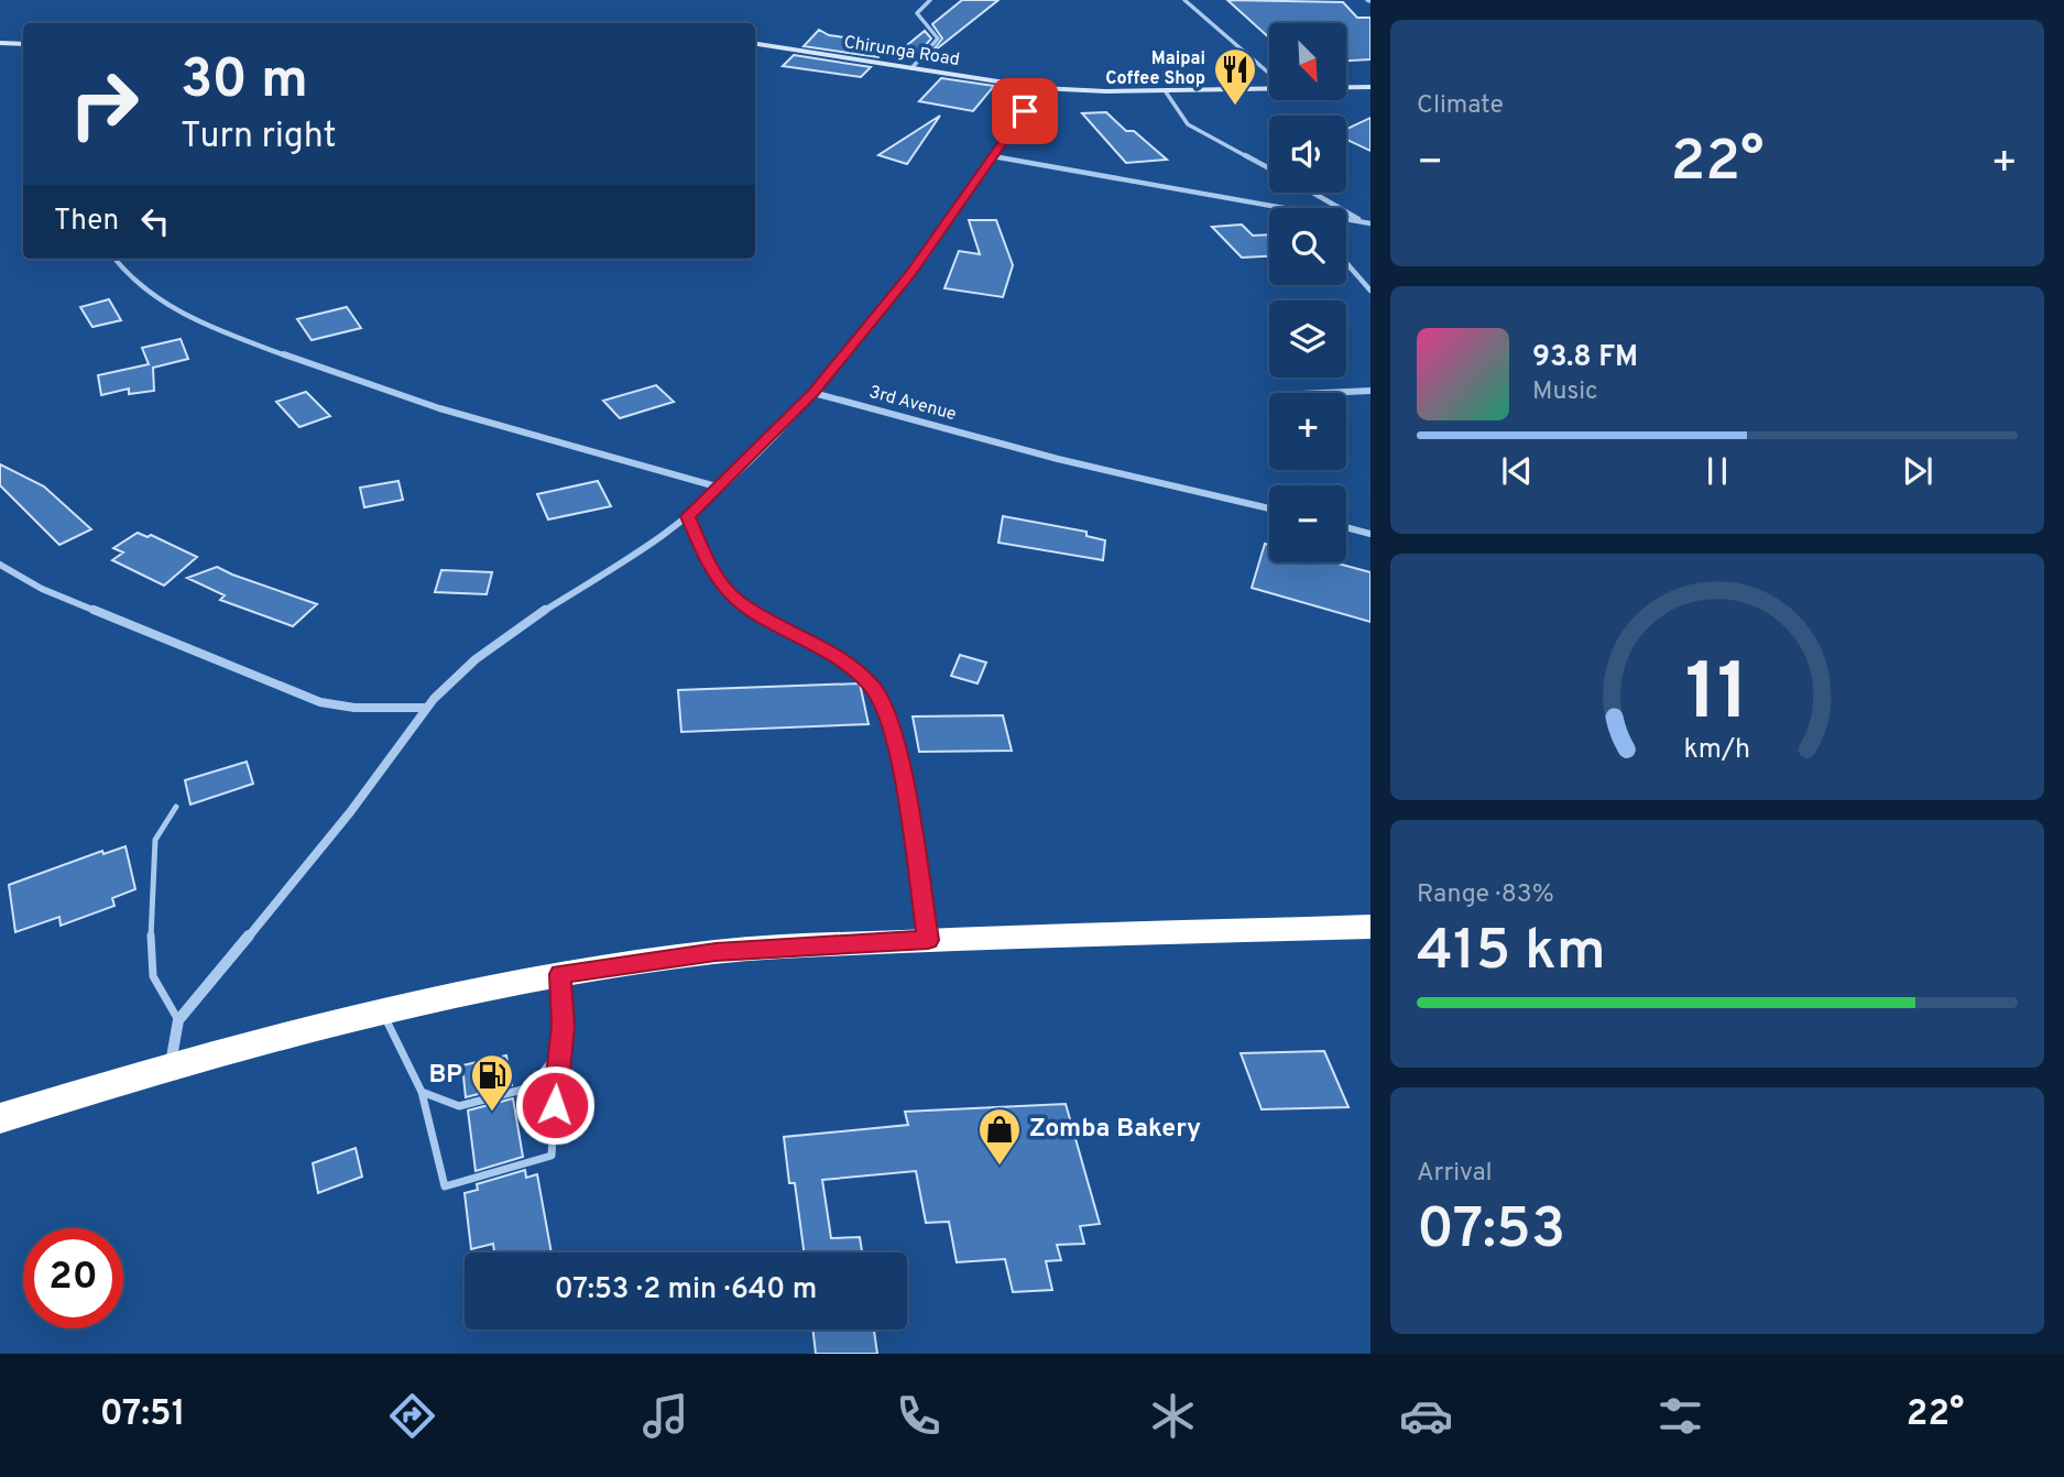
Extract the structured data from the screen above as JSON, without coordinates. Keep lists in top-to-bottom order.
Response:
{
  "streets": {
    "street": ["Chirunga Road", "3rd Avenue"]
  },
  "places": {
    "restaurant": ["Maipai Coffee Shop"],
    "fuel station": ["BP"],
    "shop": ["Zomba Bakery"]
  },
  "north": "bottom right",
  "page": {
    "tile": [
      "Climate",
      ["Range · 83%", "415 km"],
      ["Arrival", "07:53"]
    ],
    "map_buttons": ["+", "−"],
    "turn": ["30 m", "Turn right"],
    "heat": ["−", "22°", "+"],
    "then": "Then",
    "song": ["93.8 FM", "Music"],
    "limit": "20",
    "trip": "07:53 · 2 min · 640 m",
    "tabs": ["07:51", "22°"],
    "gauge": ["11", "km/h"]
  }
}
